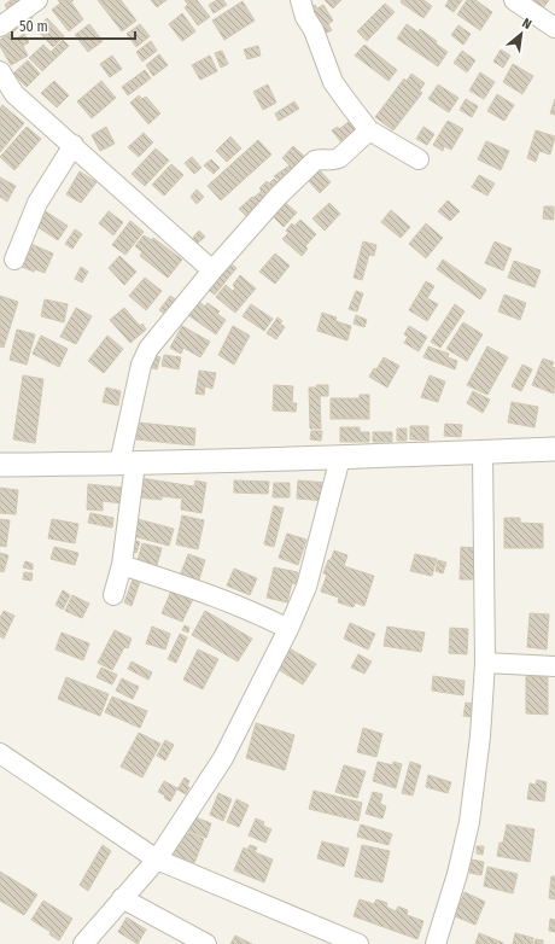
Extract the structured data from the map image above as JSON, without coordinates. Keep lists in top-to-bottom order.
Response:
{
  "scale_bar": "50 m",
  "north": "top right"
}
